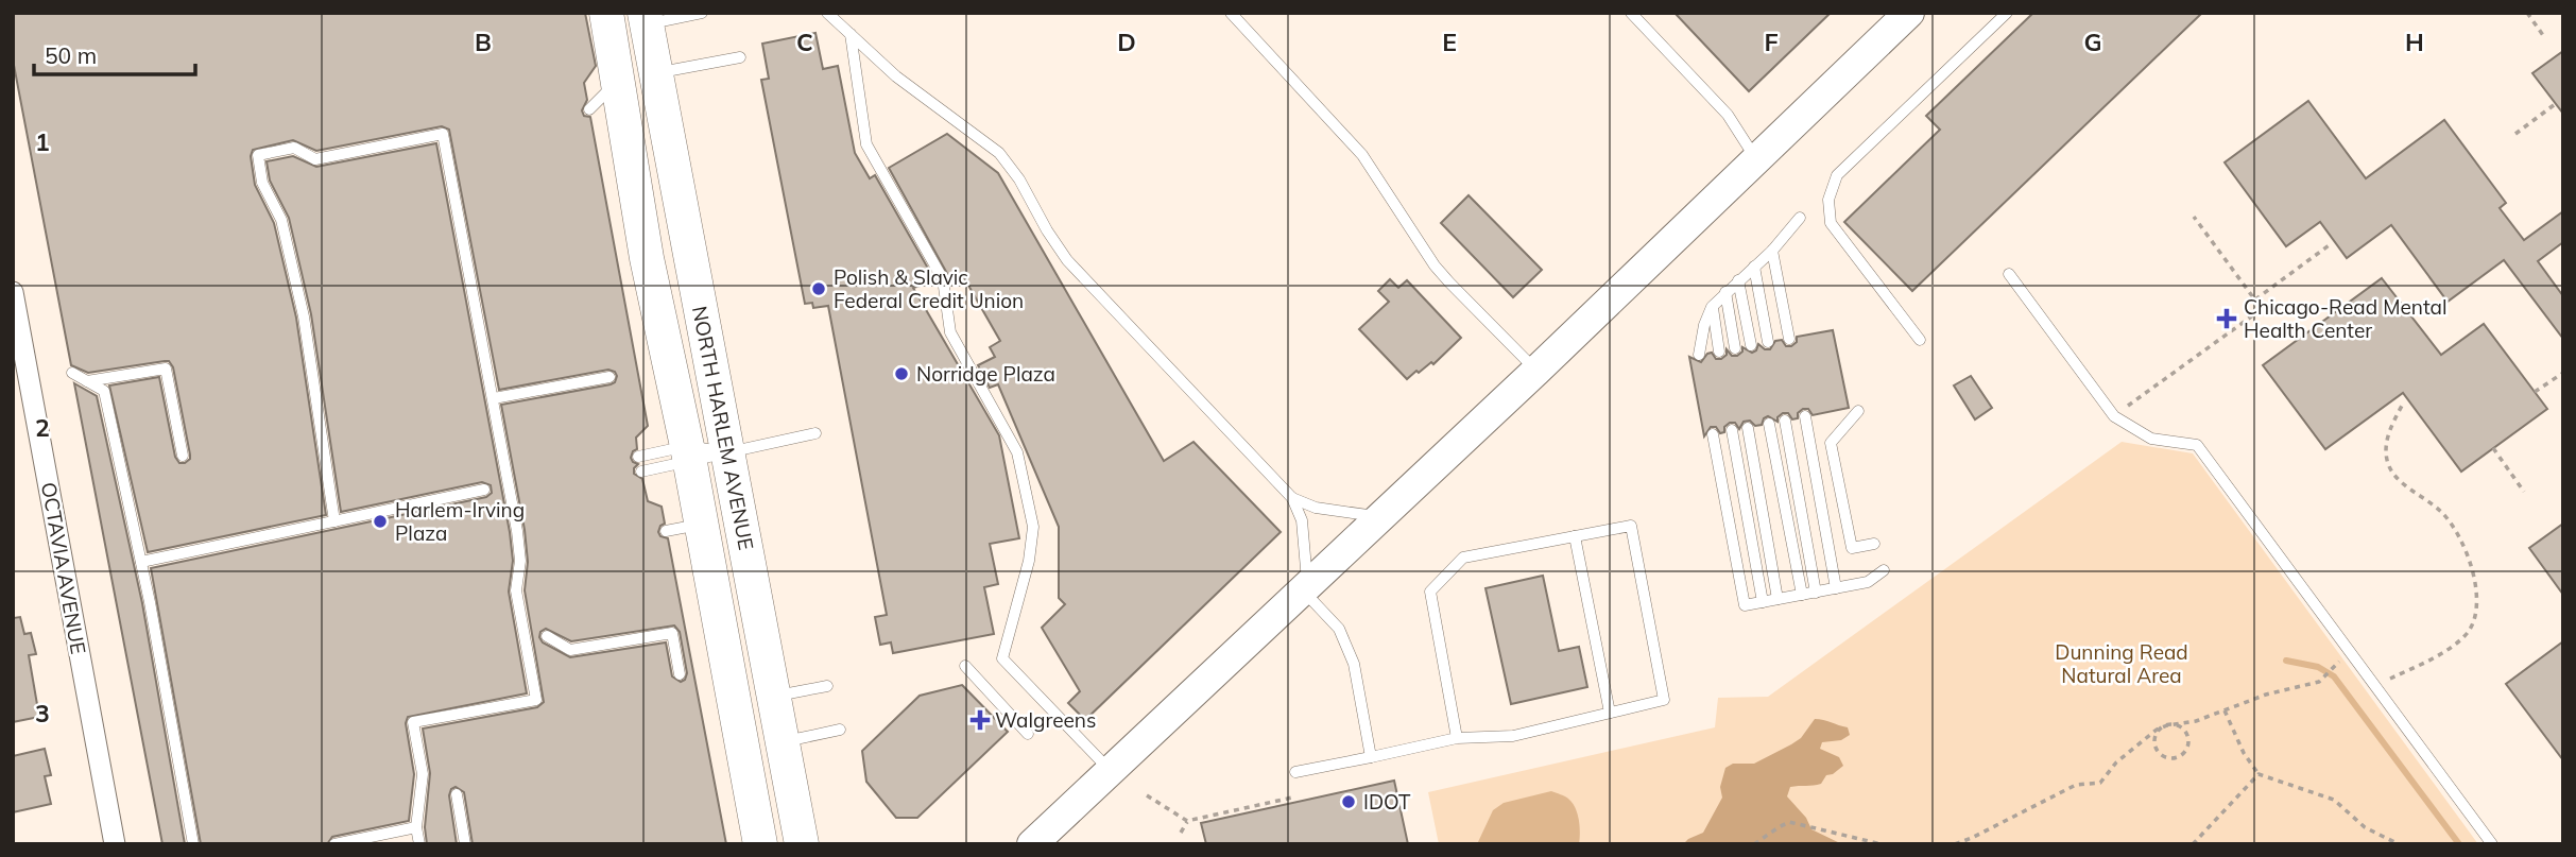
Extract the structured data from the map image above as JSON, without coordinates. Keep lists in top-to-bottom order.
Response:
{
  "streets": {
    "main road": ["NORTH HARLEM AVENUE"],
    "street": ["OCTAVIA AVENUE"]
  },
  "parks": ["Dunning Read Natural Area"],
  "places": {
    "other": [
      "Polish & Slavic Federal Credit Union",
      "Norridge Plaza",
      "Harlem-Irving Plaza",
      "IDOT"
    ],
    "health": ["Chicago-Read Mental Health Center", "Walgreens"]
  },
  "scale_bar": "50 m",
  "grid": {
    "columns": [
      "B",
      "C",
      "D",
      "E",
      "F",
      "G",
      "H"
    ],
    "rows": ["1", "2", "3"]
  }
}
